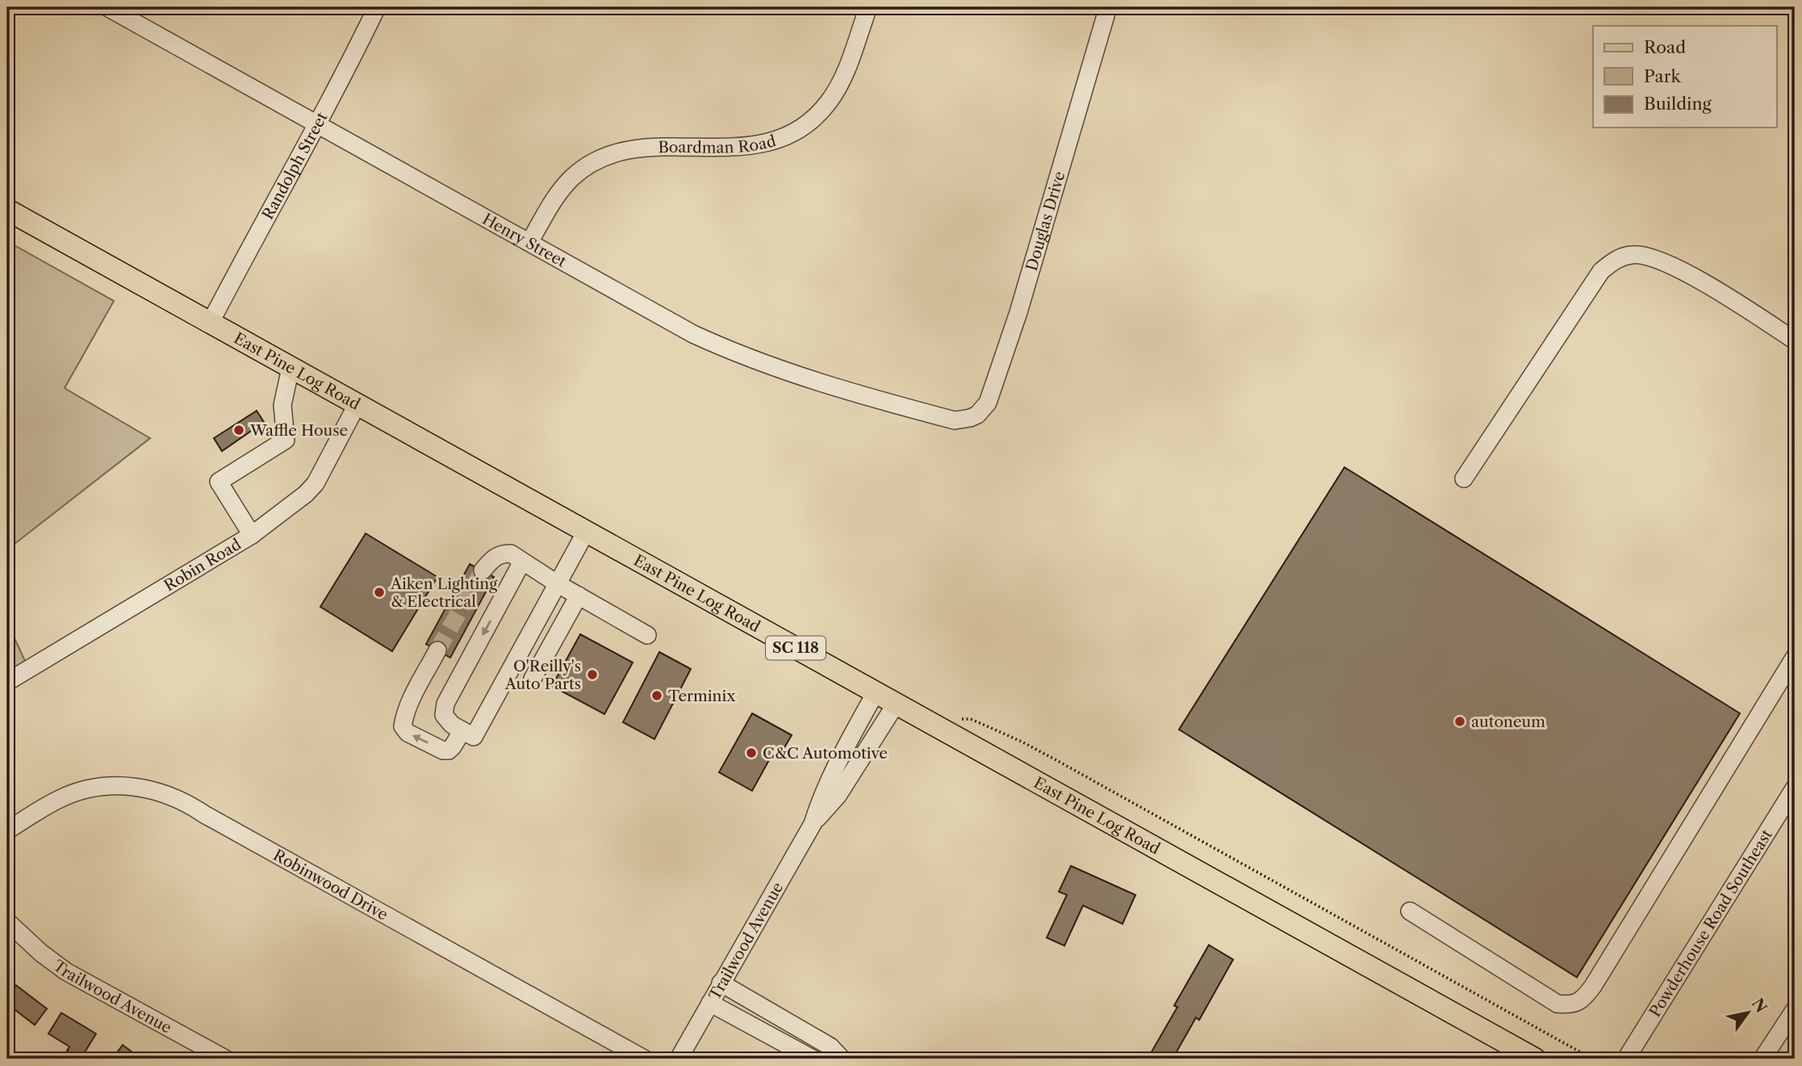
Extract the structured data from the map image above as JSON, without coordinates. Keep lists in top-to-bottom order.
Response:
{
  "streets": {
    "main road": ["East Pine Log Road", "SC 118"],
    "street": [
      "Boardman Road",
      "Randolph Street",
      "Douglas Drive",
      "Henry Street",
      "Robin Road",
      "Robinwood Drive",
      "Powderhouse Road Southeast",
      "Trailwood Avenue"
    ]
  },
  "crossings": [
    ["Boardman Road", "Henry Street"],
    ["Randolph Street", "Henry Street"],
    ["Randolph Street", "East Pine Log Road"],
    ["Douglas Drive", "Henry Street"],
    ["East Pine Log Road", "Robin Road"],
    ["East Pine Log Road", "Trailwood Avenue"]
  ],
  "places": [
    "Waffle House",
    "Aiken Lighting & Electrical",
    "O'Reilly's Auto Parts",
    "Terminix",
    "autoneum",
    "C&C Automotive"
  ],
  "legend": ["Road", "Park", "Building"],
  "north": "top right"
}
